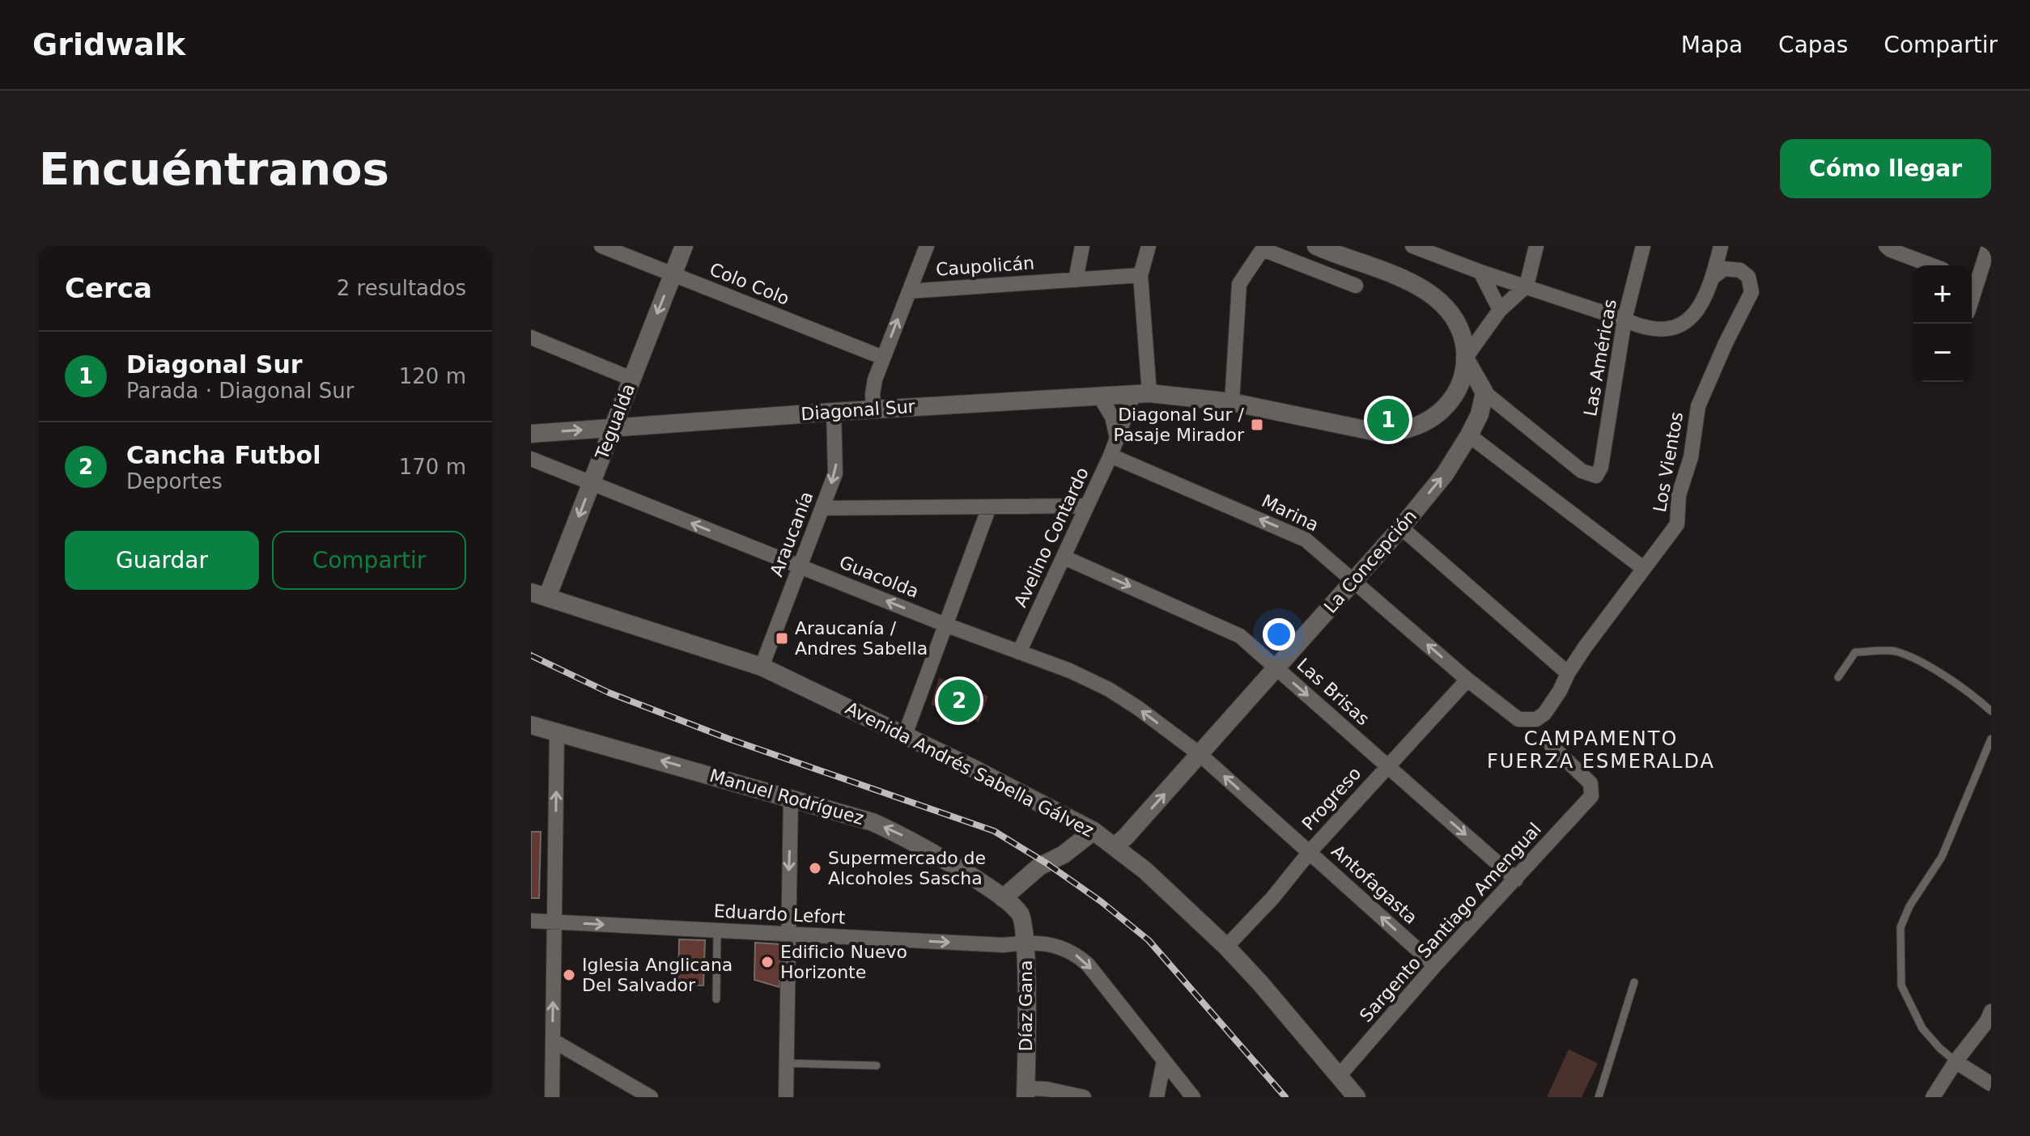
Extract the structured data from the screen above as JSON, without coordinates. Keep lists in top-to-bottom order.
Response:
{
  "streets": {
    "main road": [
      "Diagonal Sur",
      "Tegualda",
      "La Concepción",
      "Avenida Andrés Sabella Gálvez",
      "Manuel Rodríguez",
      "Díaz Gana"
    ],
    "street": [
      "Caupolicán",
      "Colo Colo",
      "Las Américas",
      "Los Vientos",
      "Marina",
      "Araucanía",
      "Avelino Contardo",
      "Guacolda",
      "Las Brisas",
      "Progreso",
      "Antofagasta",
      "Eduardo Lefort",
      "Sargento Santiago Amengual"
    ]
  },
  "crossings": [
    ["Caupolicán", "Avelino Contardo"],
    ["Colo Colo", "Tegualda"],
    ["Las Américas", "La Concepción"],
    ["Diagonal Sur", "Tegualda"],
    ["Diagonal Sur", "Araucanía"],
    ["Diagonal Sur", "Avelino Contardo"],
    ["Tegualda", "Guacolda"],
    ["Tegualda", "Avenida Andrés Sabella Gálvez"],
    ["Los Vientos", "Marina"],
    ["Marina", "Avelino Contardo"],
    ["Marina", "La Concepción"],
    ["Marina", "Progreso"],
    ["Araucanía", "Guacolda"],
    ["Araucanía", "Avenida Andrés Sabella Gálvez"],
    ["Avelino Contardo", "Guacolda"],
    ["Avelino Contardo", "Las Brisas"],
    ["La Concepción", "Guacolda"],
    ["La Concepción", "Las Brisas"],
    ["La Concepción", "Avenida Andrés Sabella Gálvez"],
    ["La Concepción", "Antofagasta"],
    ["Guacolda", "Antofagasta"],
    ["Las Brisas", "Progreso"],
    ["Las Brisas", "Sargento Santiago Amengual"],
    ["Avenida Andrés Sabella Gálvez", "Progreso"],
    ["Avenida Andrés Sabella Gálvez", "Sargento Santiago Amengual"],
    ["Manuel Rodríguez", "Díaz Gana"],
    ["Progreso", "Antofagasta"],
    ["Antofagasta", "Sargento Santiago Amengual"],
    ["Eduardo Lefort", "Díaz Gana"]
  ],
  "one_way": [
    "Tegualda",
    "Araucanía",
    "La Concepción",
    "Guacolda",
    "Las Brisas",
    "Manuel Rodríguez",
    "Antofagasta",
    "Eduardo Lefort"
  ],
  "districts": ["CAMPAMENTO FUERZA ESMERALDA"],
  "places": {
    "transit": ["Diagonal Sur / Pasaje Mirador", "Araucanía / Andres Sabella"],
    "other": ["Supermercado de Alcoholes Sascha", "Edificio Nuevo Horizonte", "Iglesia Anglicana Del Salvador"]
  },
  "page": {
    "header": "Gridwalk",
    "nav": ["Mapa", "Capas", "Compartir"],
    "buttons": [
      "Cómo llegar",
      ["Guardar", "Compartir"]
    ],
    "title": "Encuéntranos",
    "heading": ["Cerca", "2 resultados"],
    "map_buttons": ["+", "−"],
    "list": [
      {
        "mark": "1",
        "name": "Diagonal Sur",
        "note": "Parada · Diagonal Sur",
        "value": "120 m"
      },
      {
        "mark": "2",
        "name": "Cancha Futbol",
        "note": "Deportes",
        "value": "170 m"
      }
    ],
    "pins": ["1", "2"]
  }
}
